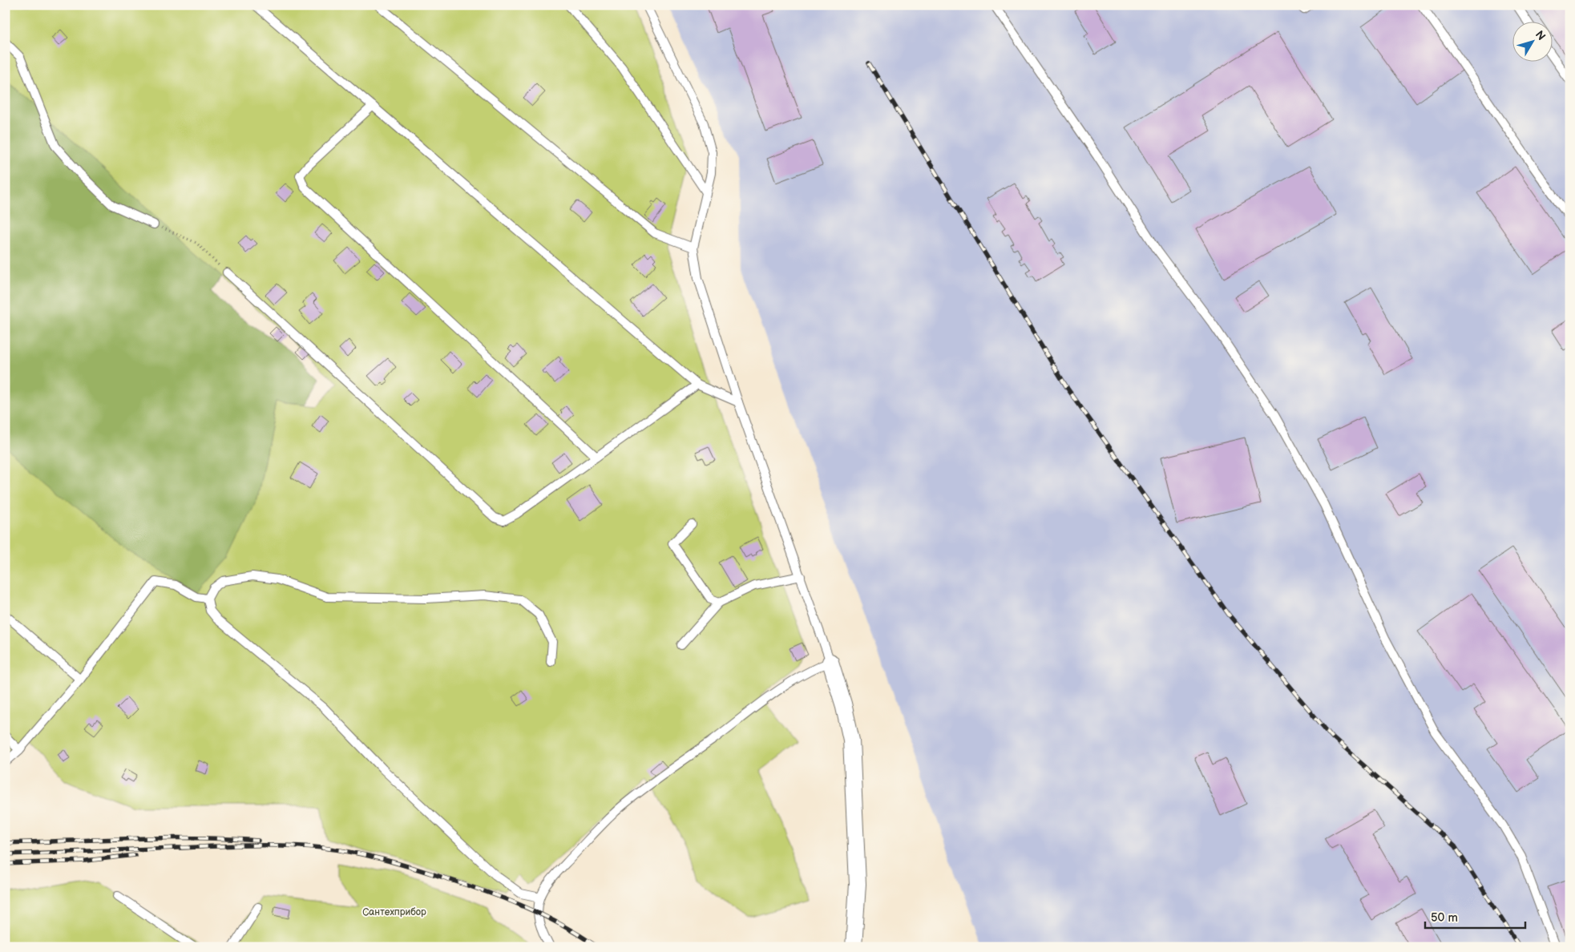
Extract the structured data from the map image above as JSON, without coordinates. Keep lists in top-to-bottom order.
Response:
{
  "parks": ["Сантехприбор"],
  "scale_bar": "50 m",
  "north": "top right"
}
